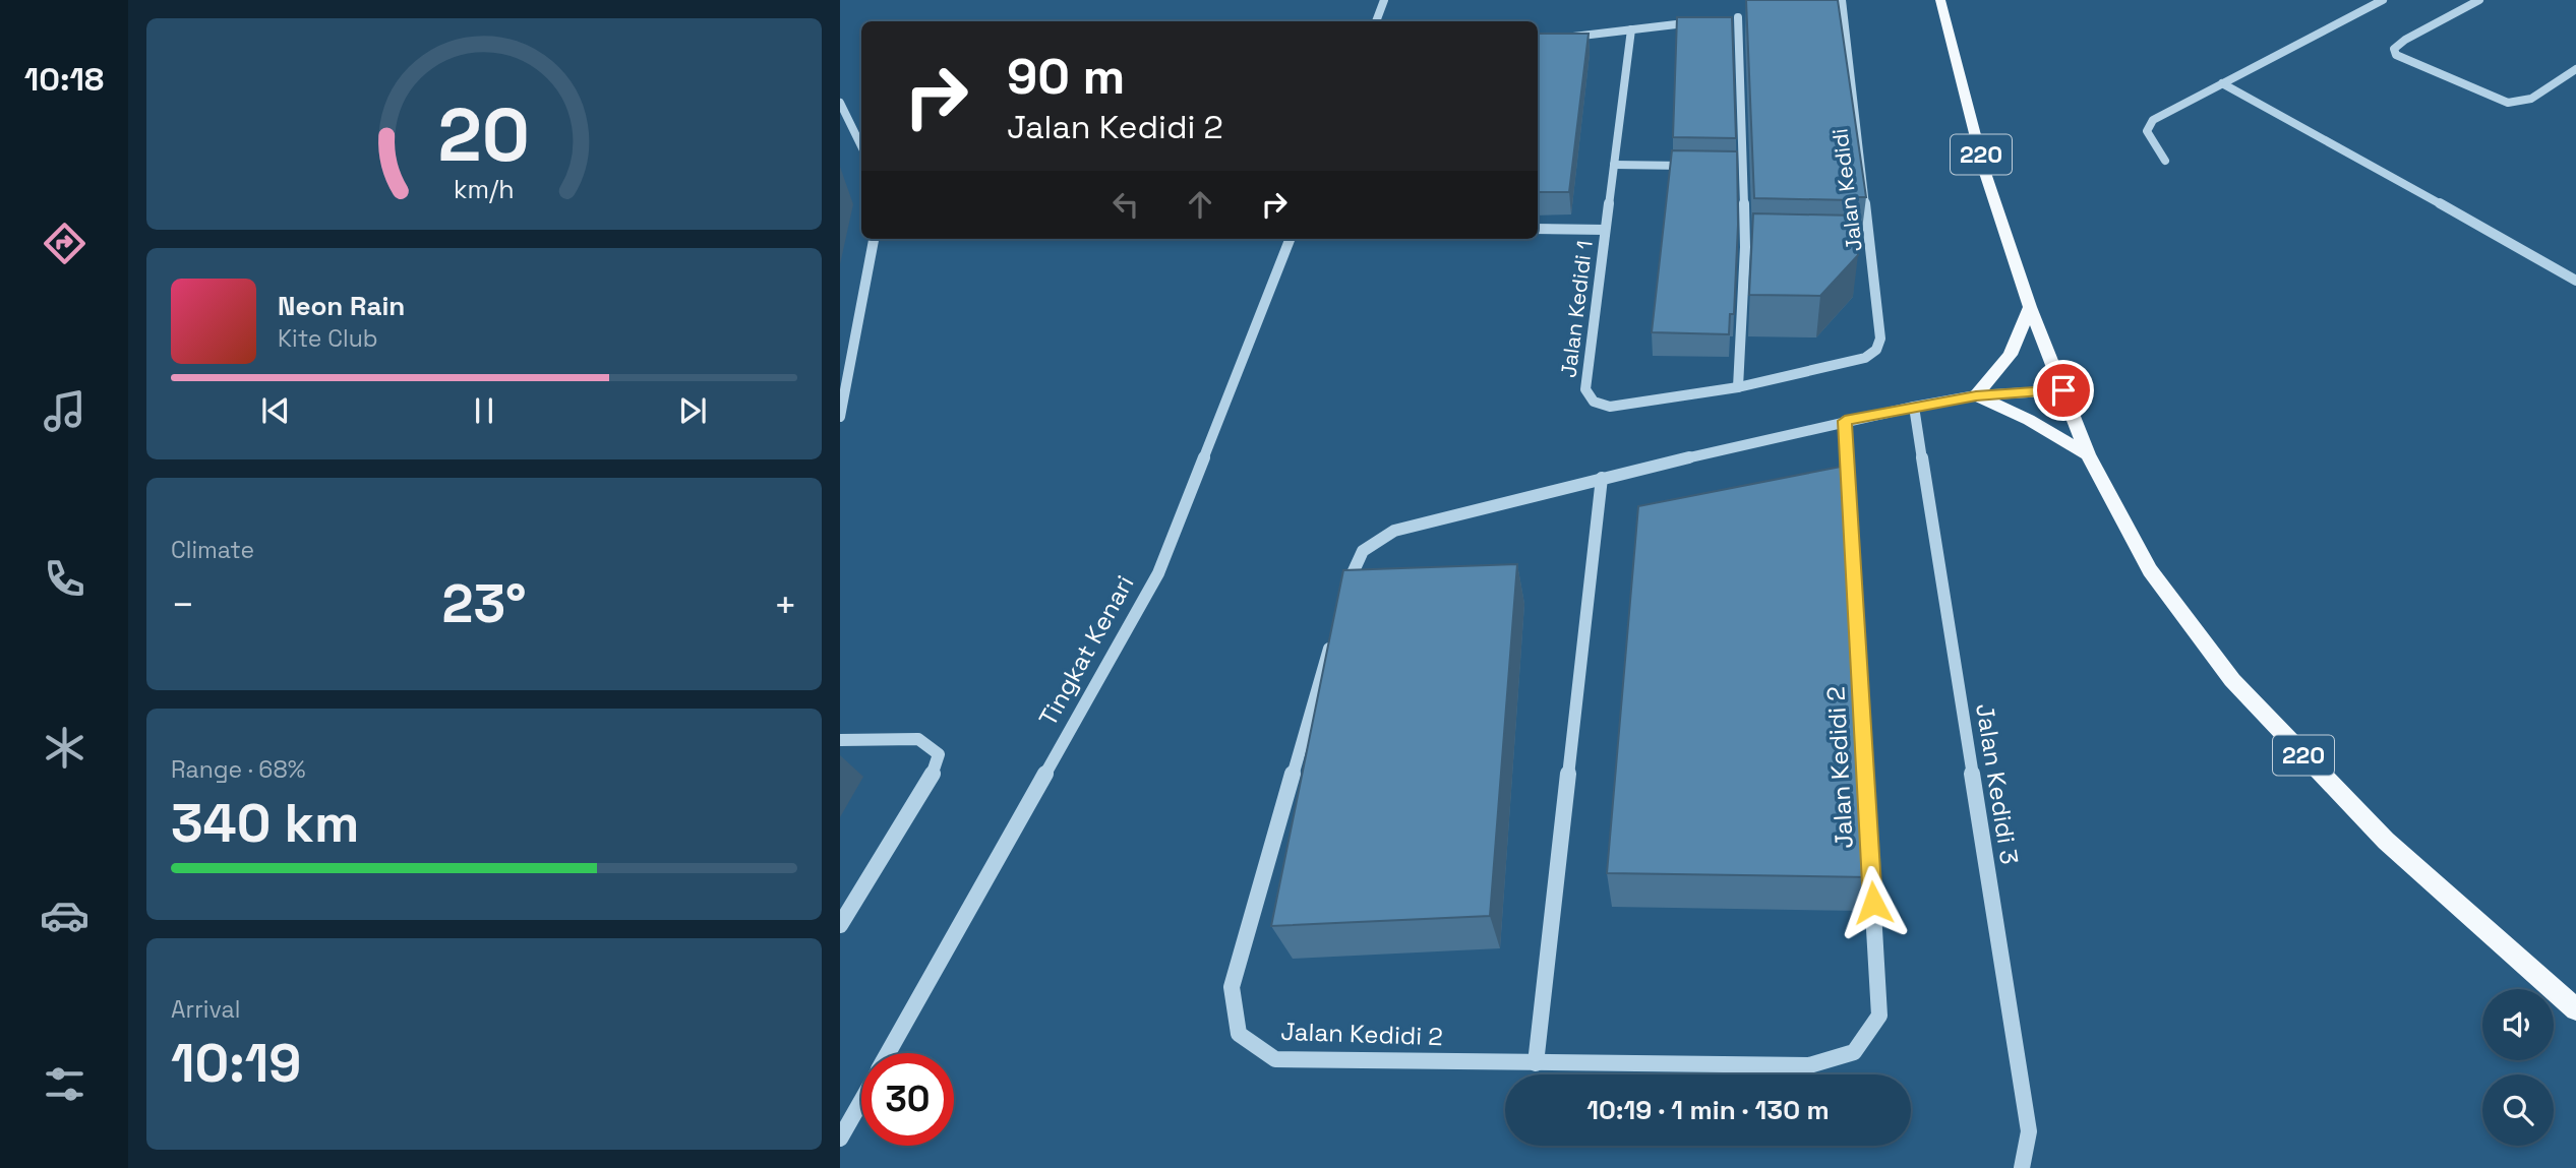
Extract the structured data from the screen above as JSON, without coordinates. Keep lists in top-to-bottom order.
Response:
{
  "streets": {
    "main road": ["220"],
    "street": [
      "Jalan Kedidi",
      "Jalan Kedidi 1",
      "Tingkat Kenari",
      "Jalan Kedidi 2",
      "Jalan Kedidi 3"
    ]
  },
  "crossings": [
    ["Jalan Kedidi", "Jalan Kedidi 1"]
  ],
  "page": {
    "tabs": "10:18",
    "turn": ["90 m", "Jalan Kedidi 2"],
    "song": ["Neon Rain", "Kite Club"],
    "tile": [
      "Climate",
      ["Range · 68%", "340 km"],
      ["Arrival", "10:19"]
    ],
    "heat": ["−", "23°", "+"],
    "limit": "30",
    "trip": "10:19 · 1 min · 130 m",
    "gauge": ["20", "km/h"]
  }
}
